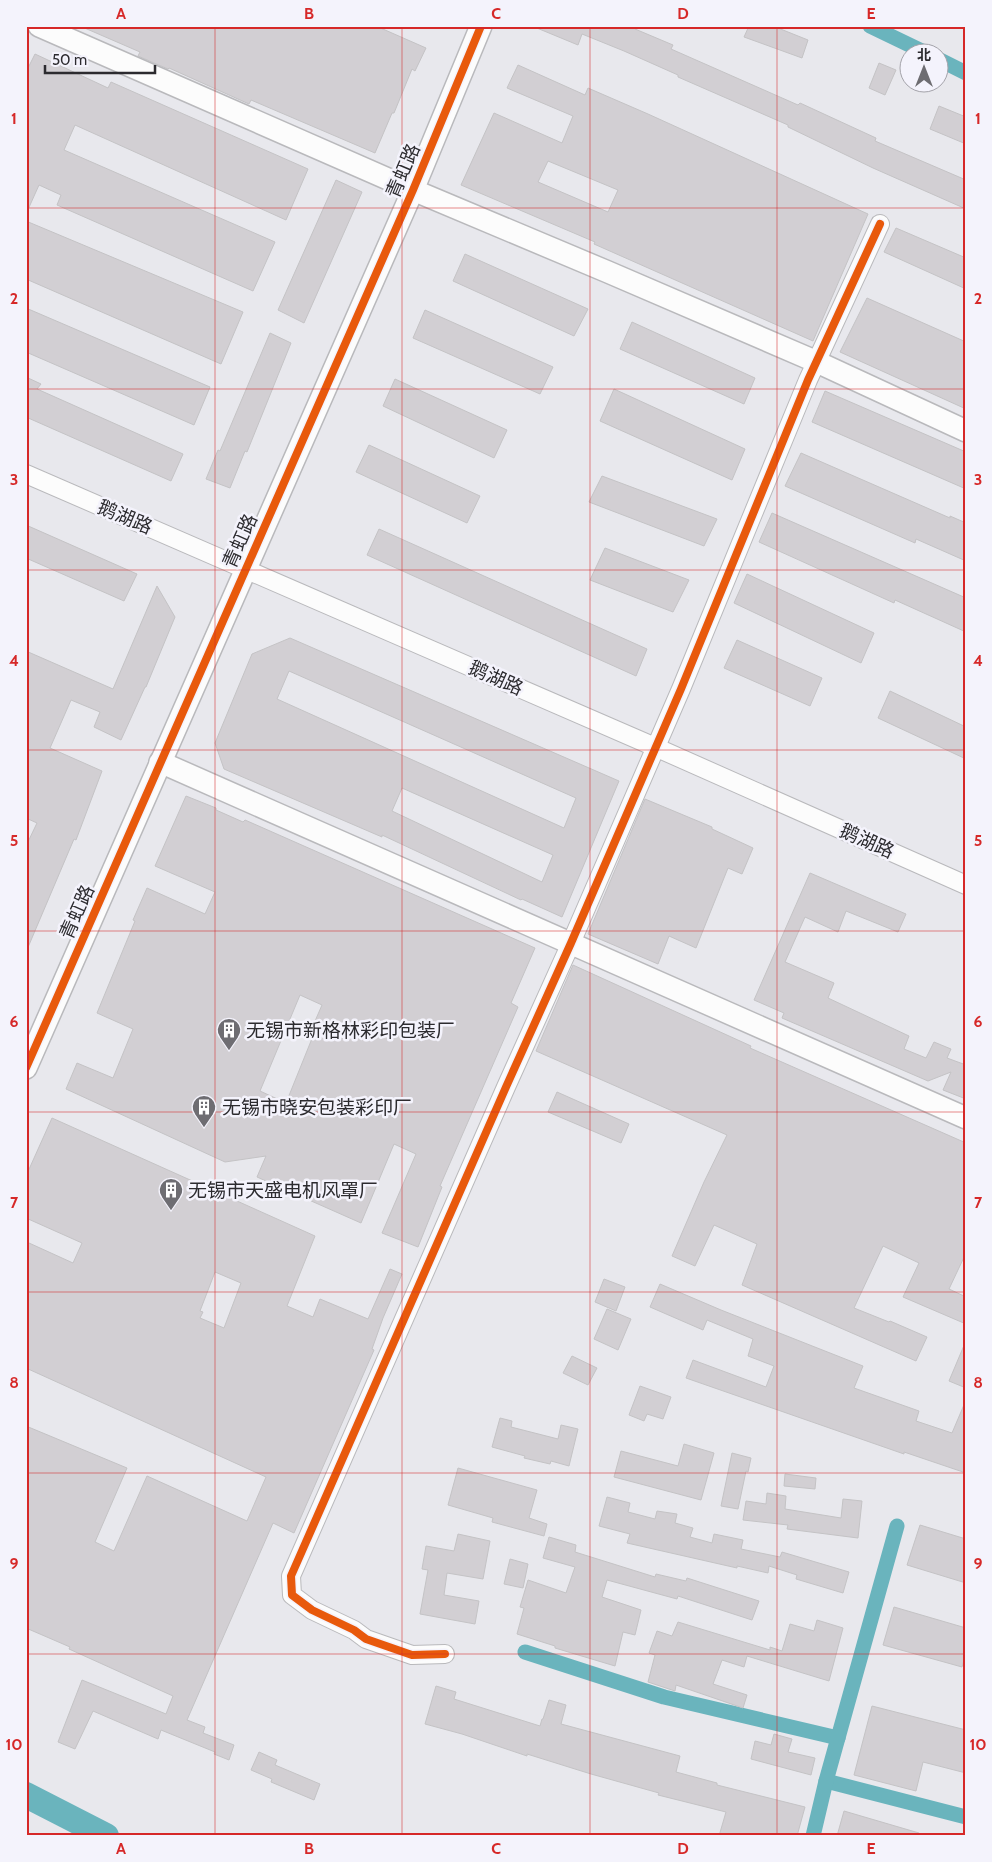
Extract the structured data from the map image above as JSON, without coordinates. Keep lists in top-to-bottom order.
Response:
{
  "streets": {
    "street": ["青虹路", "鹅湖路"]
  },
  "crossings": [
    ["青虹路", "鹅湖路"]
  ],
  "places": {
    "building": ["无锡市新格林彩印包装厂", "无锡市晓安包装彩印厂", "无锡市天盛电机风罩厂"]
  },
  "scale_bar": "50 m",
  "north": "top",
  "grid": {
    "columns": [
      "A",
      "B",
      "C",
      "D",
      "E"
    ],
    "rows": [
      "1",
      "2",
      "3",
      "4",
      "5",
      "6",
      "7",
      "8",
      "9",
      "10"
    ]
  }
}
